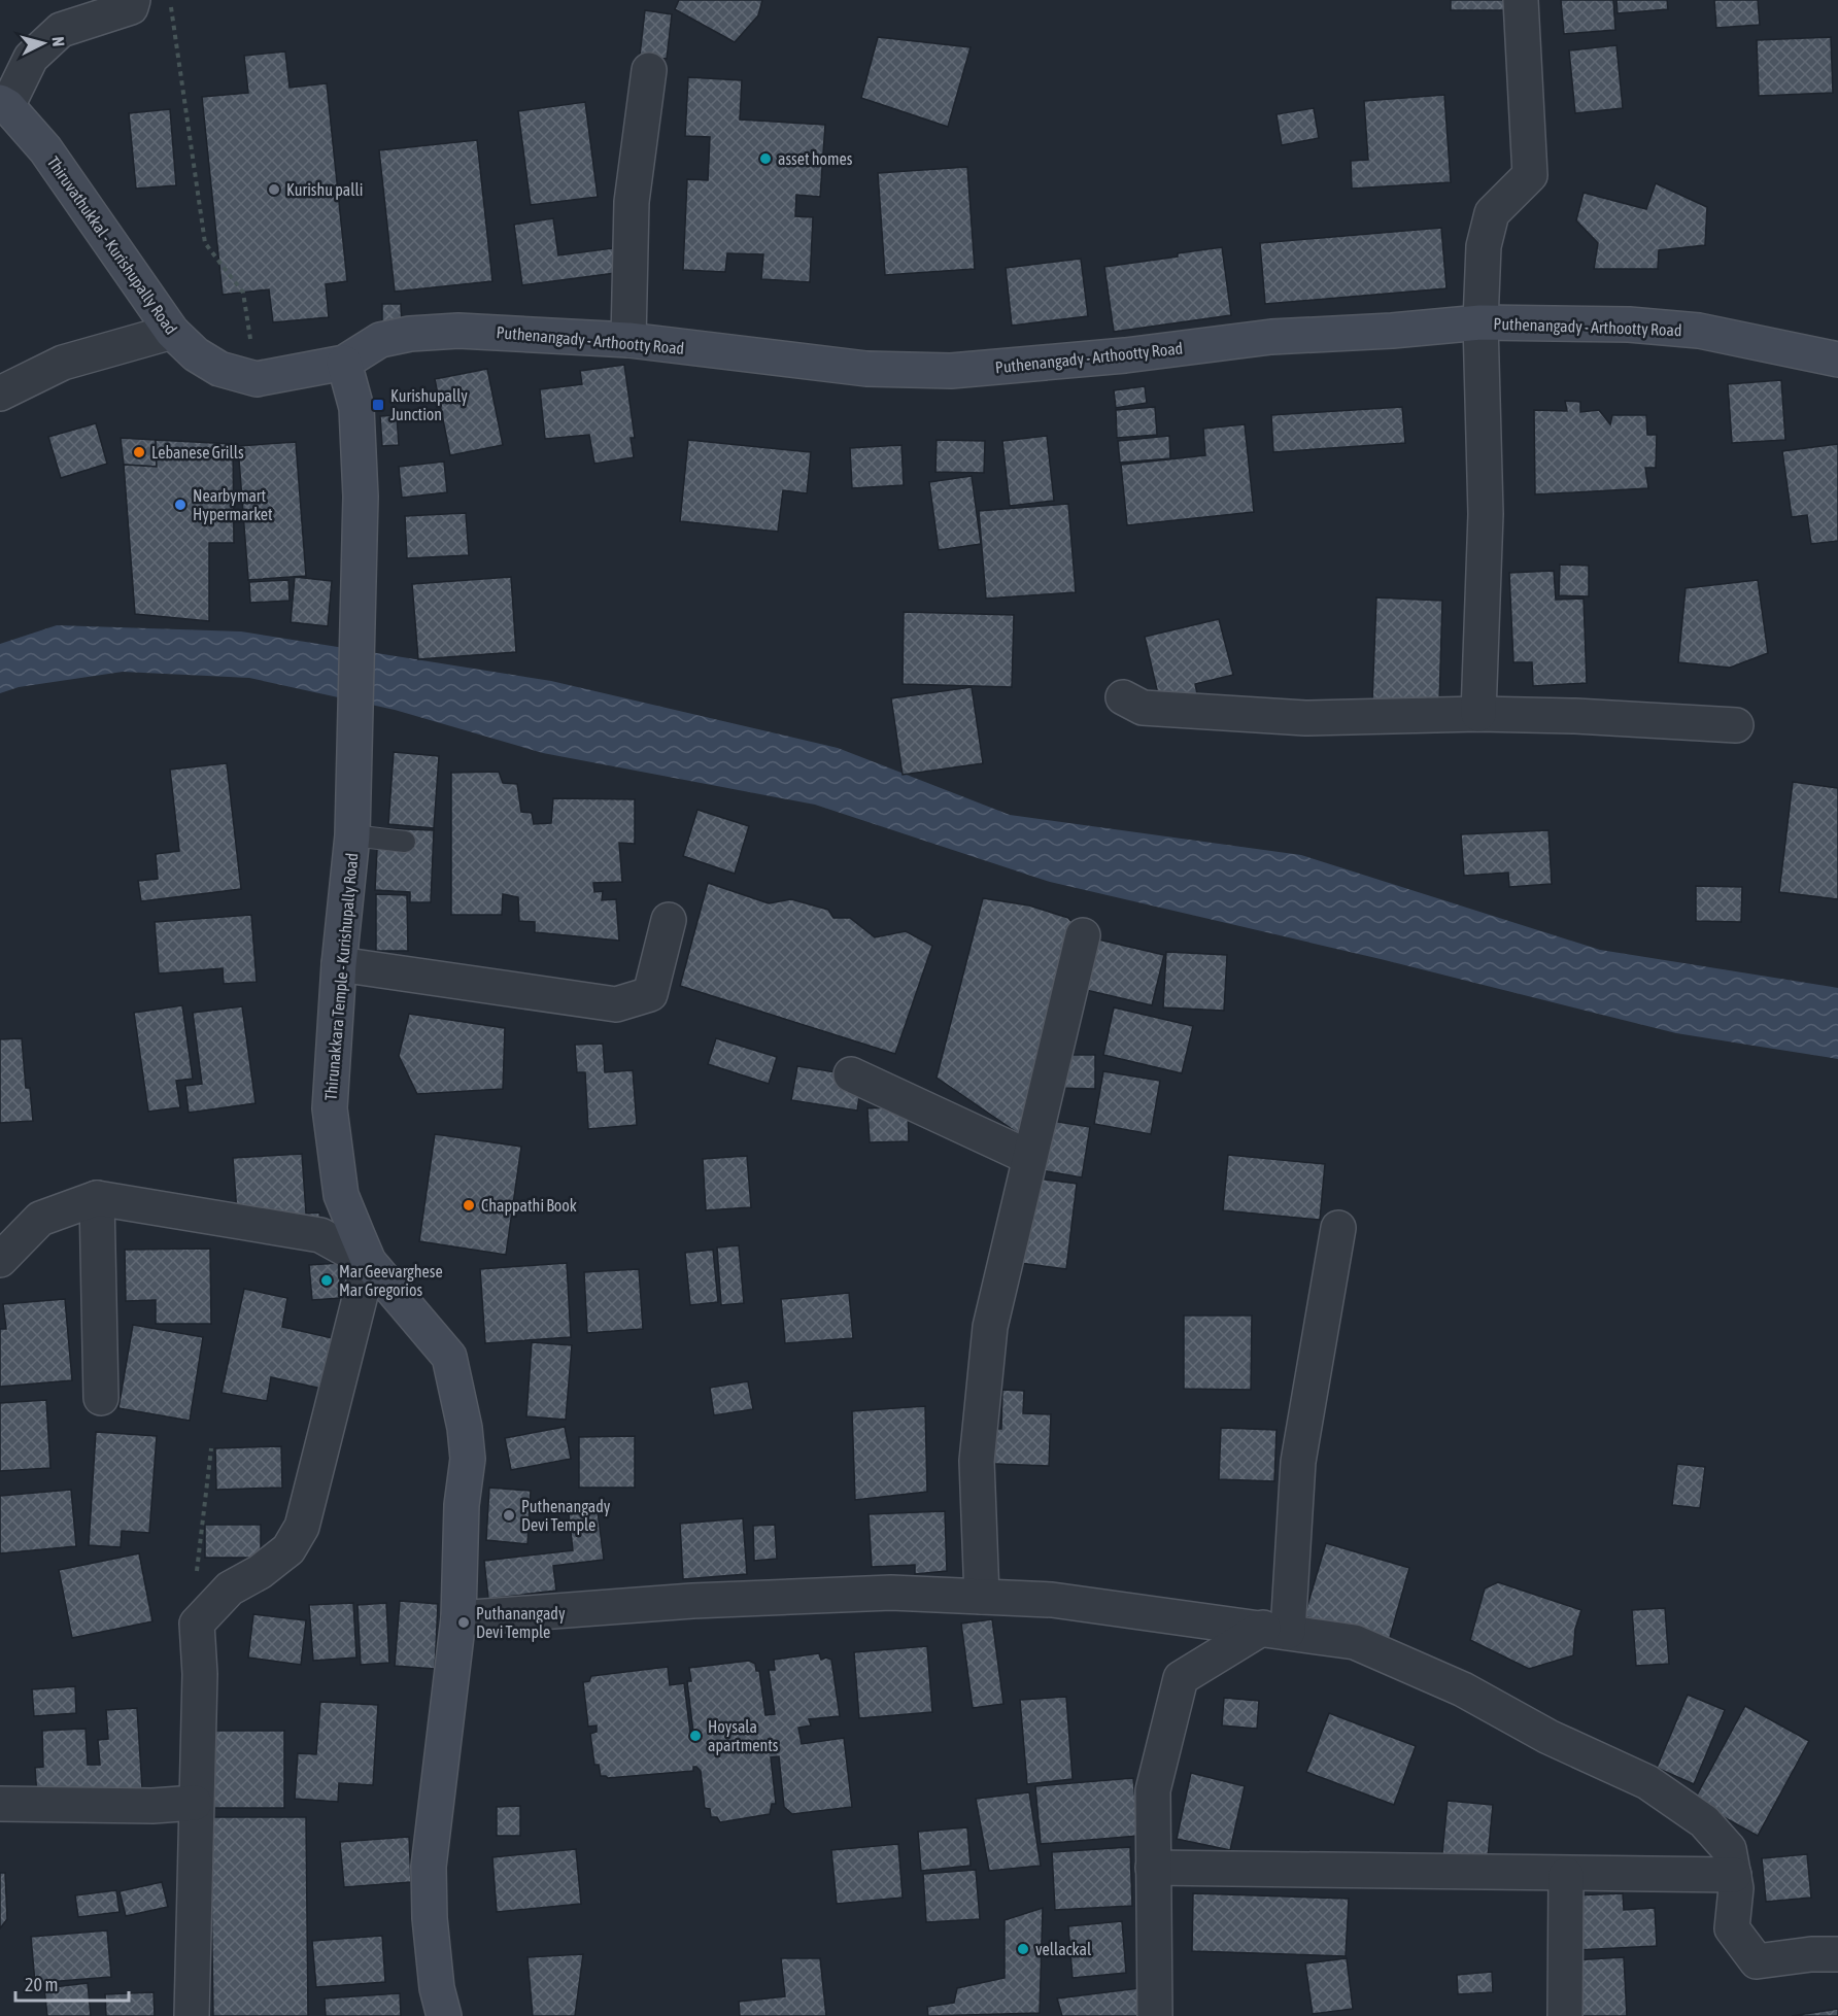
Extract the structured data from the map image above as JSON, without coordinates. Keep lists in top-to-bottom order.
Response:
{
  "streets": {
    "main road": ["Thiruvathukkal - Kurishupally Road", "Puthenangady - Arthootty Road", "Thirunakkara Temple - Kurishupally Road"]
  },
  "crossings": [
    ["Thiruvathukkal - Kurishupally Road", "Puthenangady - Arthootty Road"],
    ["Thiruvathukkal - Kurishupally Road", "Thirunakkara Temple - Kurishupally Road"],
    ["Puthenangady - Arthootty Road", "Thirunakkara Temple - Kurishupally Road"]
  ],
  "places": {
    "other": [
      "asset homes",
      "Kurishu palli",
      "Lebanese Grills",
      "Nearbymart Hypermarket",
      "Chappathi Book",
      "Mar Geevarghese Mar Gregorios",
      "Puthenangady Devi Temple",
      "Puthanangady Devi Temple",
      "Hoysala apartments",
      "vellackal"
    ],
    "transit": ["Kurishupally Junction"]
  },
  "scale_bar": "20 m",
  "north": "right"
}
